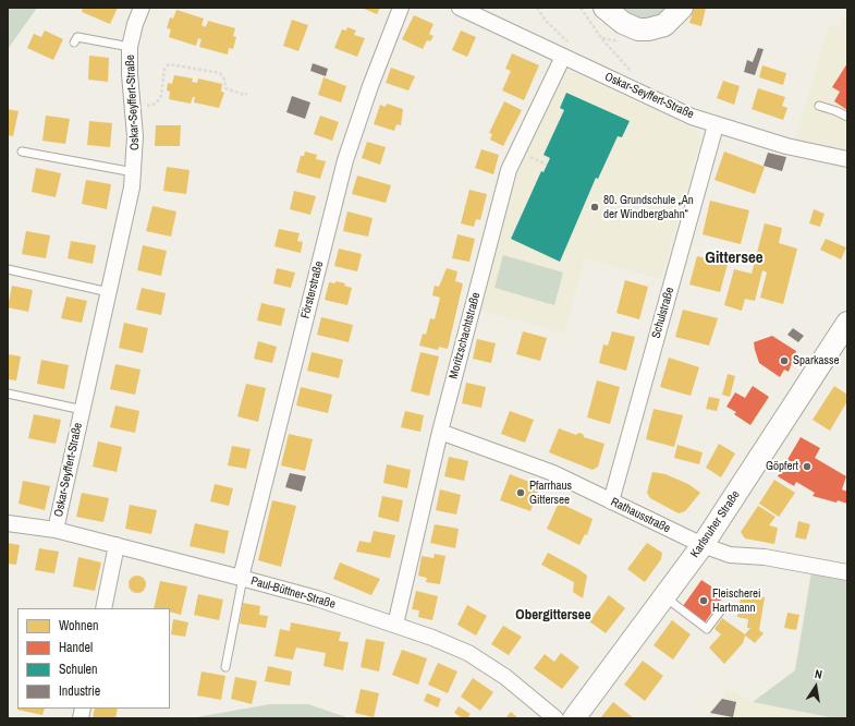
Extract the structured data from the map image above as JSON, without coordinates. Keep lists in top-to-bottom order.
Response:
{
  "streets": {
    "street": [
      "Oskar-Seyffert-Straße",
      "Försterstraße",
      "Schulstraße",
      "Moritzschachtstraße",
      "Rathausstraße",
      "Karlsruher Straße",
      "Paul-Büttner-Straße"
    ]
  },
  "crossings": [
    ["Oskar-Seyffert-Straße", "Schulstraße"],
    ["Oskar-Seyffert-Straße", "Moritzschachtstraße"],
    ["Oskar-Seyffert-Straße", "Paul-Büttner-Straße"],
    ["Försterstraße", "Paul-Büttner-Straße"],
    ["Schulstraße", "Rathausstraße"],
    ["Moritzschachtstraße", "Rathausstraße"],
    ["Moritzschachtstraße", "Paul-Büttner-Straße"],
    ["Rathausstraße", "Karlsruher Straße"]
  ],
  "districts": ["Gittersee", "Obergittersee"],
  "places": [
    "80. Grundschule „An der Windbergbahn“",
    "Sparkasse",
    "Göpfert",
    "Pfarrhaus Gittersee",
    "Fleischerei Hartmann"
  ],
  "legend": [
    "Wohnen",
    "Handel",
    "Schulen",
    "Industrie"
  ],
  "north": "top"
}
